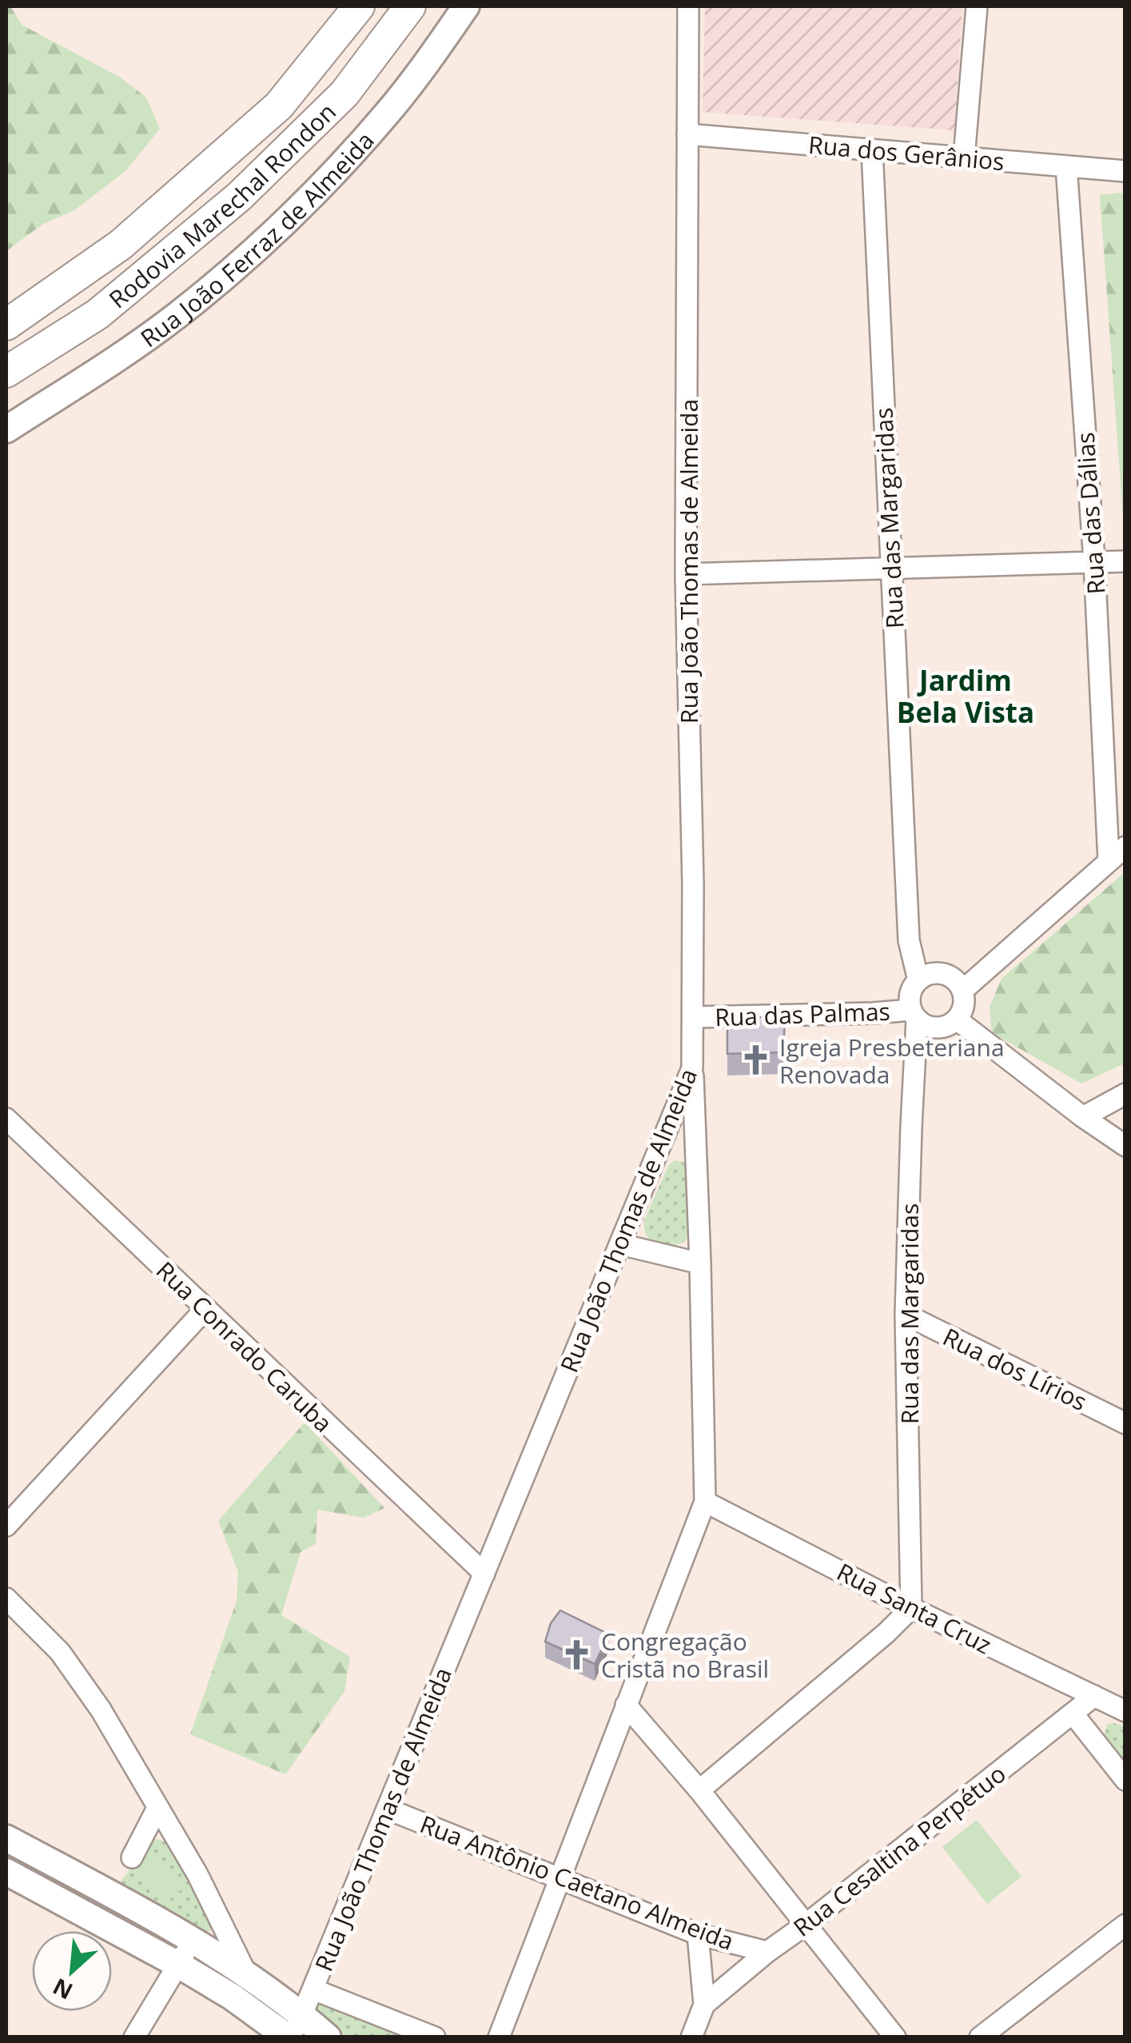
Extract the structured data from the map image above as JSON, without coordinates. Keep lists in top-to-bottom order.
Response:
{
  "streets": {
    "highway": ["Rodovia Marechal Rondon"],
    "main road": ["Rua João Ferraz de Almeida"],
    "street": [
      "Rua dos Gerânios",
      "Rua das Dálias",
      "Rua das Margaridas",
      "Rua João Thomas de Almeida",
      "Rua das Palmas",
      "Rua Conrado Caruba",
      "Rua dos Lírios",
      "Rua Santa Cruz",
      "Rua Cesaltina Perpétuo",
      "Rua Antônio Caetano Almeida"
    ]
  },
  "crossings": [
    ["Rua dos Gerânios", "Rua das Dálias"],
    ["Rua dos Gerânios", "Rua das Margaridas"],
    ["Rua dos Gerânios", "Rua João Thomas de Almeida"],
    ["Rua das Margaridas", "Rua das Palmas"],
    ["Rua das Margaridas", "Rua dos Lírios"],
    ["Rua das Margaridas", "Rua Santa Cruz"],
    ["Rua João Thomas de Almeida", "Rua das Palmas"],
    ["Rua João Thomas de Almeida", "Rua Conrado Caruba"],
    ["Rua João Thomas de Almeida", "Rua Antônio Caetano Almeida"],
    ["Rua Santa Cruz", "Rua Cesaltina Perpétuo"],
    ["Rua Cesaltina Perpétuo", "Rua Antônio Caetano Almeida"]
  ],
  "districts": ["Jardim Bela Vista"],
  "places": {
    "church": ["Igreja Presbeteriana Renovada", "Congregação Cristã no Brasil"]
  },
  "north": "bottom left"
}
